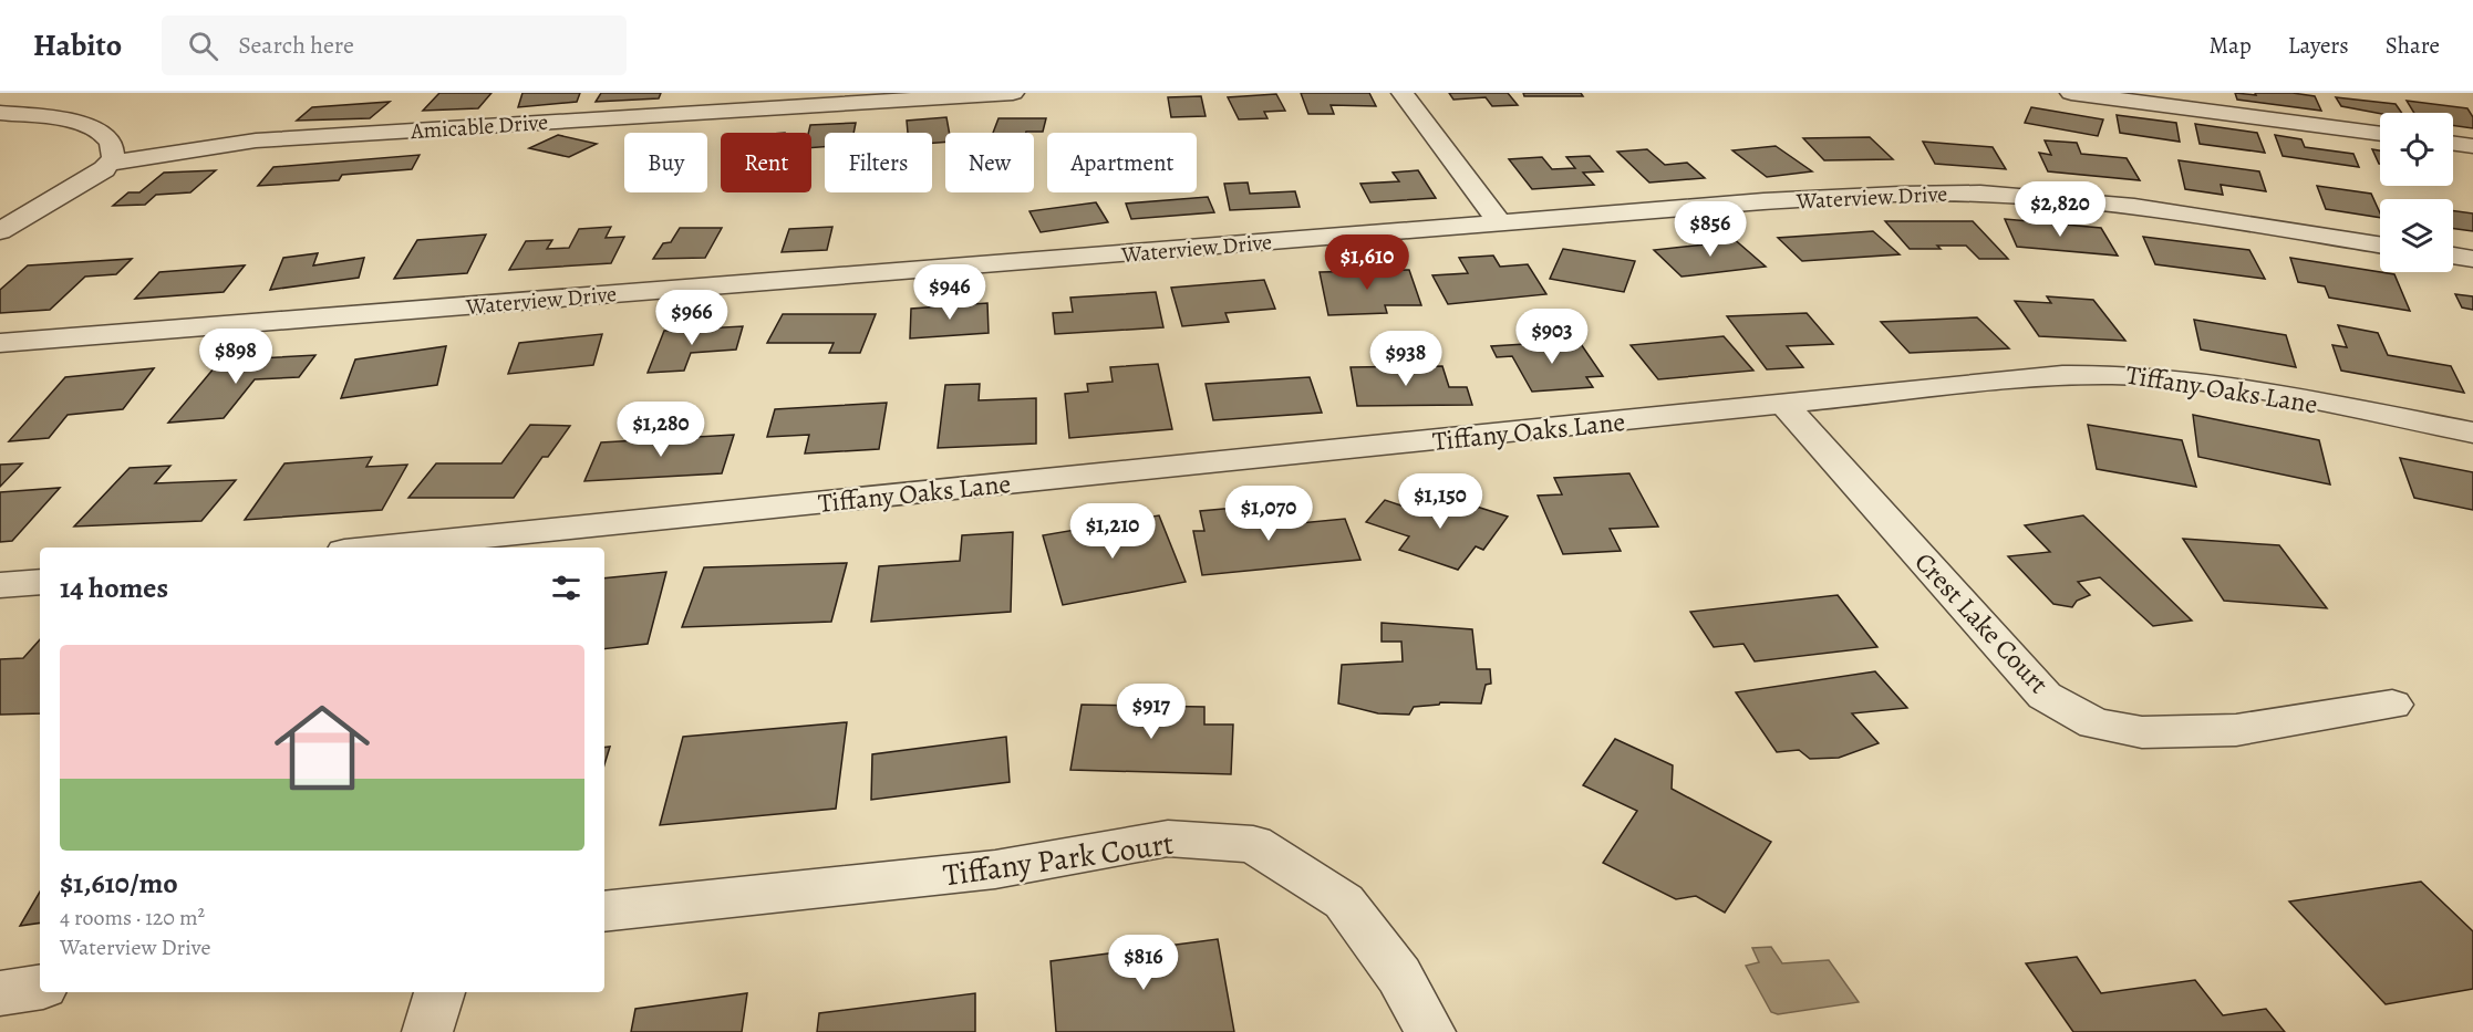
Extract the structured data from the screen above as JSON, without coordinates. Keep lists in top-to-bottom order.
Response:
{
  "streets": {
    "street": [
      "Amicable Drive",
      "Waterview Drive",
      "Tiffany Oaks Lane",
      "Crest Lake Court",
      "Tiffany Park Court"
    ]
  },
  "crossings": [
    ["Tiffany Oaks Lane", "Crest Lake Court"]
  ],
  "page": {
    "header": "Habito",
    "search": "Search here",
    "nav": ["Map", "Layers", "Share"],
    "chip": [
      "Buy",
      "Rent",
      "Filters",
      "New",
      "Apartment"
    ],
    "price": [
      "$2,820",
      "$856",
      "$1,610",
      "$946",
      "$966",
      "$903",
      "$898",
      "$938",
      "$1,280",
      "$1,150",
      "$1,070",
      "$1,210",
      "$917",
      "$816"
    ],
    "heading": "14 homes",
    "list": [
      {
        "name": "$1,610/mo",
        "note": "4 rooms · 120 m² · Waterview Drive"
      }
    ]
  }
}
